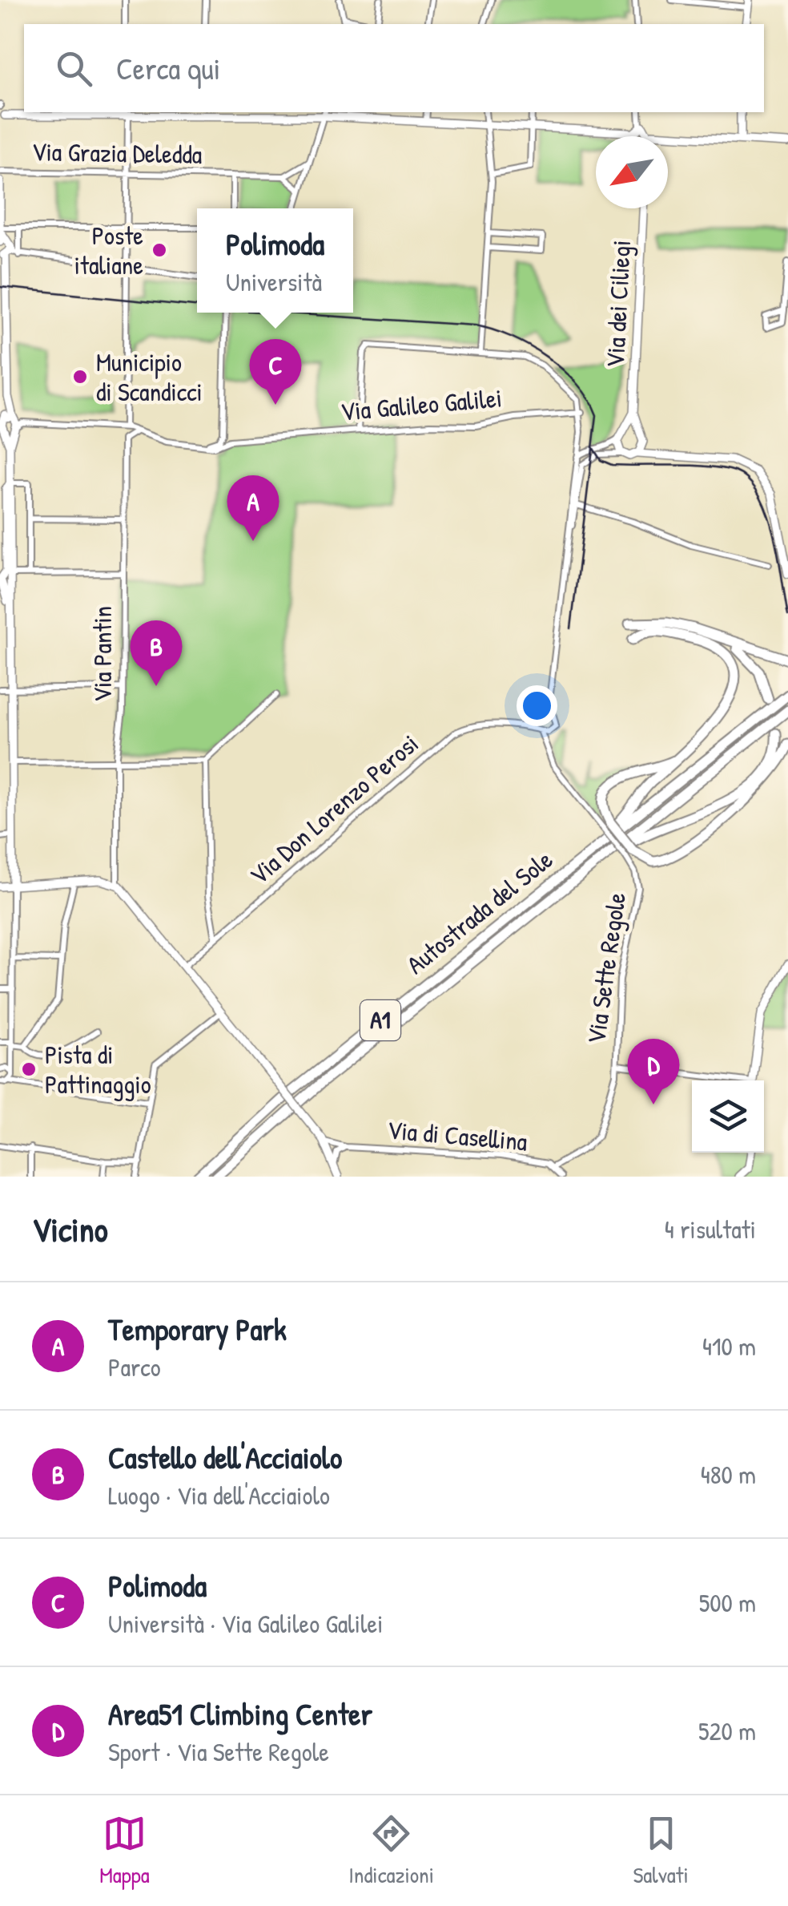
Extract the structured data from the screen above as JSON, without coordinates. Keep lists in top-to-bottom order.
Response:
{
  "streets": {
    "highway": ["Autostrada del Sole", "A1"],
    "street": [
      "Via Grazia Deledda",
      "Via dei Ciliegi",
      "Via Galileo Galilei",
      "Via Pantin",
      "Via Don Lorenzo Perosi",
      "Via Sette Regole",
      "Via di Casellina"
    ]
  },
  "crossings": [
    ["Via Galileo Galilei", "Via Pantin"],
    ["Autostrada del Sole", "Via Sette Regole"],
    ["Via Sette Regole", "Via di Casellina"]
  ],
  "places": ["Poste italiane", "Municipio di Scandicci", "Pista di Pattinaggio"],
  "north": "bottom left",
  "page": {
    "search": "Cerca qui",
    "popup": ["Polimoda", "Università"],
    "pins": [
      "C",
      "A",
      "B",
      "D"
    ],
    "heading": ["Vicino", "4 risultati"],
    "list": [
      {
        "mark": "A",
        "name": "Temporary Park",
        "note": "Parco",
        "value": "410 m"
      },
      {
        "mark": "B",
        "name": "Castello dell'Acciaiolo",
        "note": "Luogo · Via dell'Acciaiolo",
        "value": "480 m"
      },
      {
        "mark": "C",
        "name": "Polimoda",
        "note": "Università · Via Galileo Galilei",
        "value": "500 m"
      },
      {
        "mark": "D",
        "name": "Area51 Climbing Center",
        "note": "Sport · Via Sette Regole",
        "value": "520 m"
      }
    ],
    "nav": ["Mappa", "Indicazioni", "Salvati"]
  }
}
